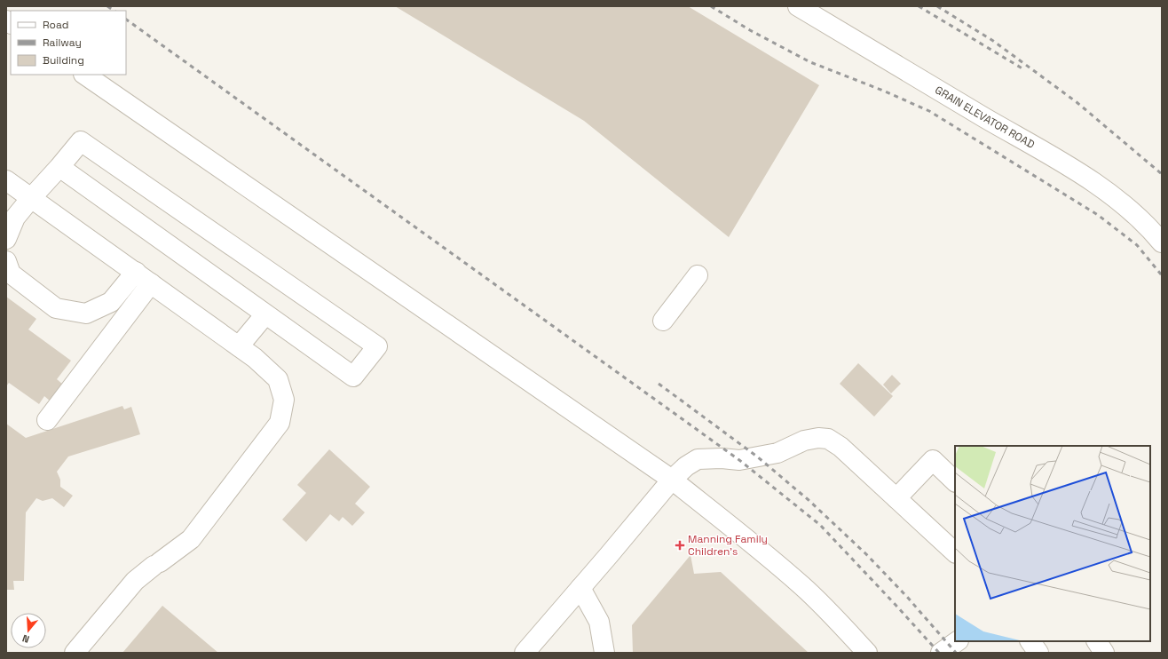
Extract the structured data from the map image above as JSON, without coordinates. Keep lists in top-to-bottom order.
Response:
{
  "streets": {
    "street": ["GRAIN ELEVATOR ROAD"]
  },
  "places": {
    "health": ["Manning Family Children's"]
  },
  "legend": ["Road", "Railway", "Building"],
  "north": "bottom"
}
